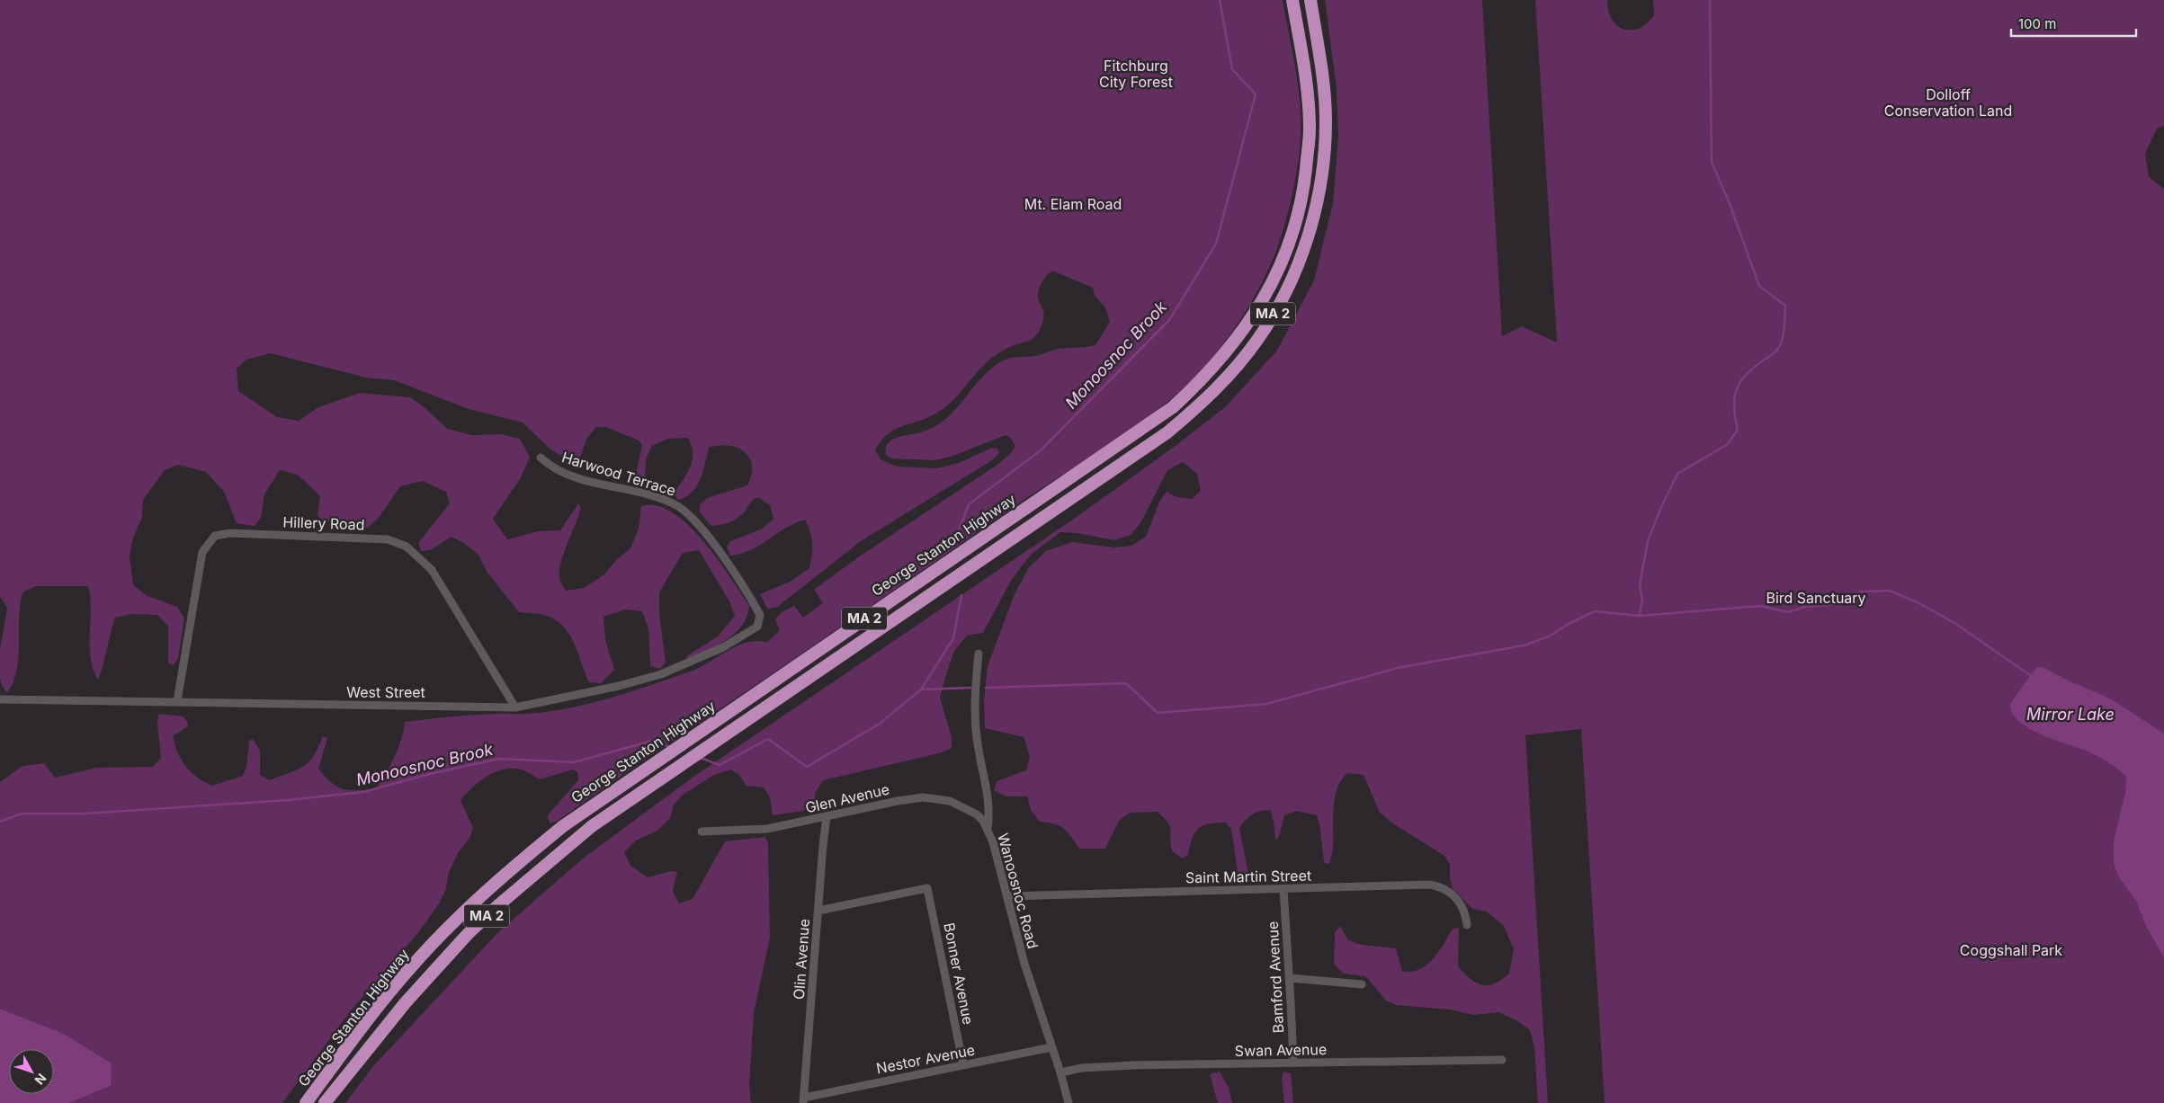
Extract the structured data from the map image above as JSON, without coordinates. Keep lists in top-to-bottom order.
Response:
{
  "streets": {
    "highway": ["MA 2", "George Stanton Highway"],
    "street": [
      "Harwood Terrace",
      "Hillery Road",
      "West Street",
      "Glen Avenue",
      "Saint Martin Street",
      "Wanoosnoc Road",
      "Olin Avenue",
      "Bonner Avenue",
      "Bamford Avenue",
      "Swan Avenue",
      "Nestor Avenue"
    ]
  },
  "crossings": [
    ["Harwood Terrace", "West Street"],
    ["Hillery Road", "West Street"],
    ["Glen Avenue", "Wanoosnoc Road"],
    ["Glen Avenue", "Olin Avenue"],
    ["Saint Martin Street", "Wanoosnoc Road"],
    ["Saint Martin Street", "Bamford Avenue"],
    ["Wanoosnoc Road", "Swan Avenue"],
    ["Wanoosnoc Road", "Nestor Avenue"],
    ["Olin Avenue", "Bonner Avenue"],
    ["Olin Avenue", "Nestor Avenue"],
    ["Bonner Avenue", "Nestor Avenue"],
    ["Bamford Avenue", "Swan Avenue"]
  ],
  "water": ["Monoosnoc Brook", "Mirror Lake"],
  "parks": [
    "Fitchburg City Forest",
    "Dolloff Conservation Land",
    "Mt. Elam Road",
    "Bird Sanctuary",
    "Coggshall Park"
  ],
  "scale_bar": "100 m",
  "north": "bottom right"
}
